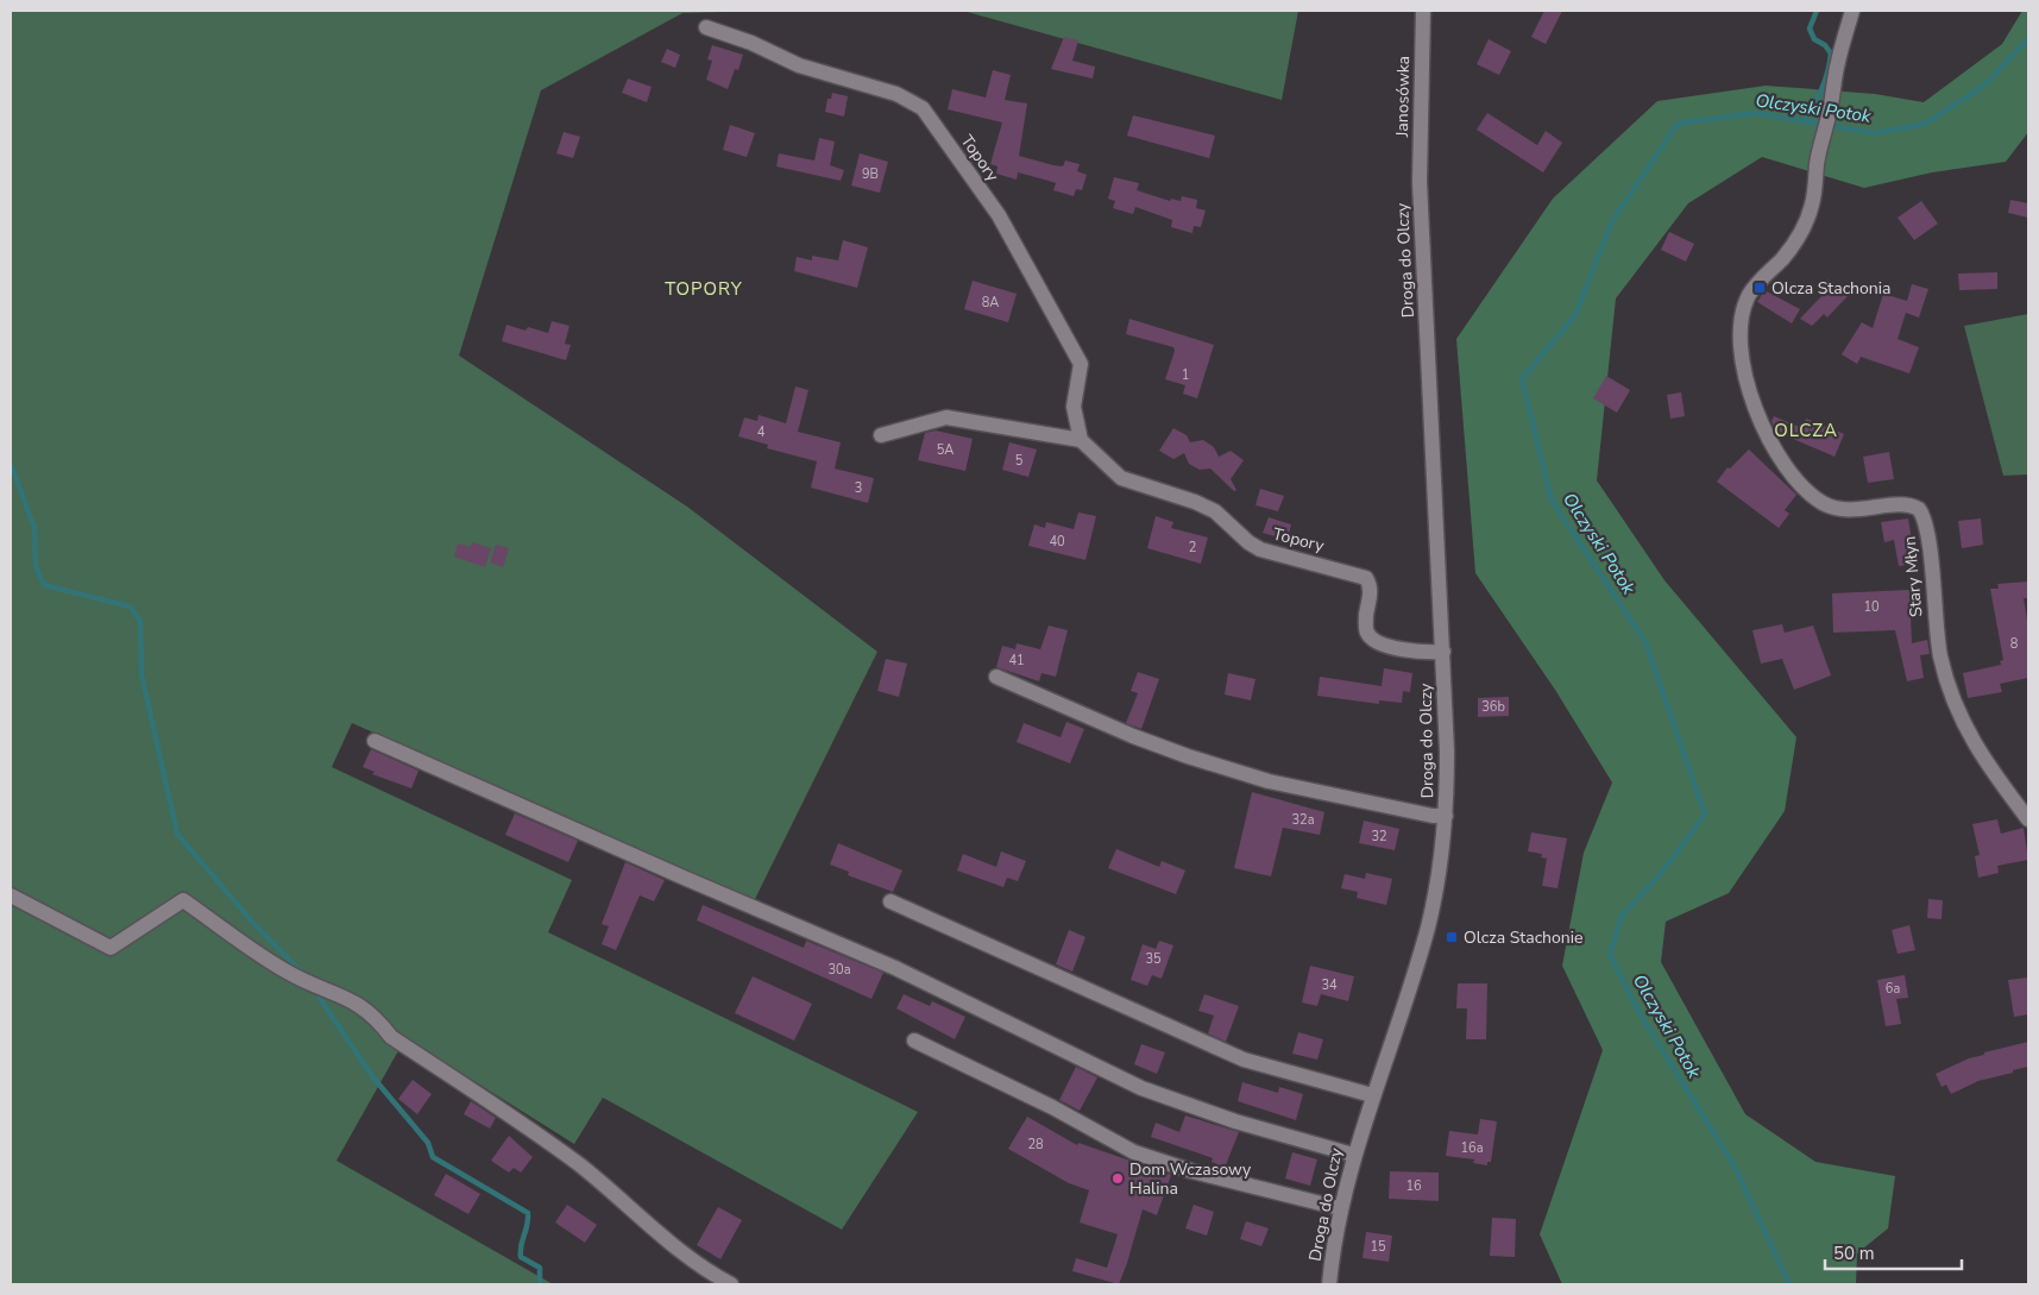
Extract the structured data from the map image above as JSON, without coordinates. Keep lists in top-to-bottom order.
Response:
{
  "streets": {
    "street": [
      "Janosówka",
      "Topory",
      "Droga do Olczy",
      "Stary Młyn"
    ]
  },
  "crossings": [
    ["Janosówka", "Droga do Olczy"],
    ["Topory", "Droga do Olczy"]
  ],
  "districts": ["TOPORY", "OLCZA"],
  "water": ["Olczyski Potok"],
  "places": {
    "transit": ["Olcza Stachonia", "Olcza Stachonie"],
    "other": ["Dom Wczasowy Halina"]
  },
  "house_numbers": [
    "9B",
    "8A",
    "1",
    "4",
    "5A",
    "5",
    "3",
    "40",
    "2",
    "10",
    "8",
    "41",
    "36b",
    "32a",
    "32",
    "35",
    "30a",
    "34",
    "6a",
    "28",
    "16a",
    "16",
    "15"
  ],
  "scale_bar": "50 m"
}
